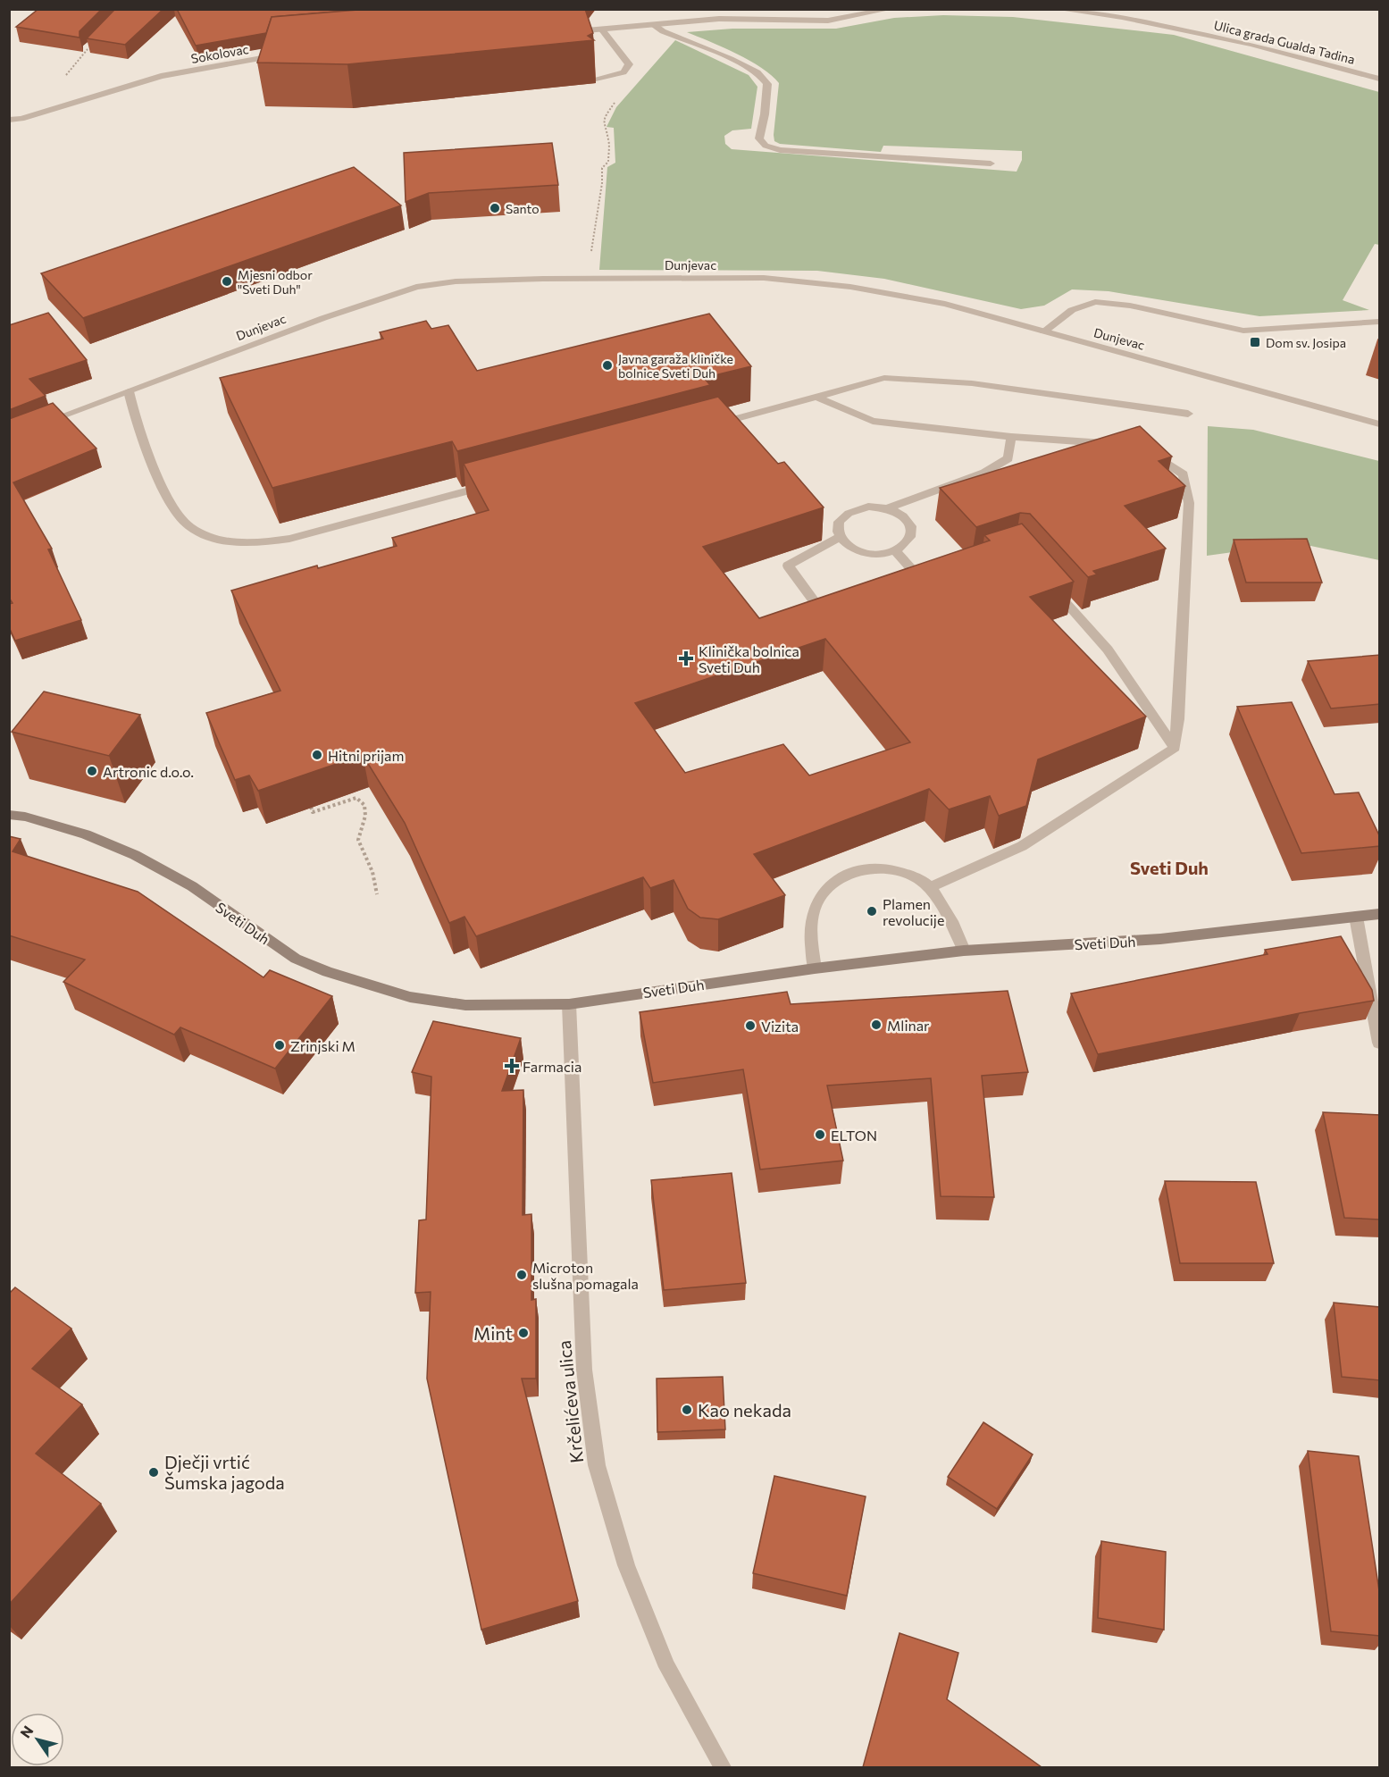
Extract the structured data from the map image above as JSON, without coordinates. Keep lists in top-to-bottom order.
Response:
{
  "streets": {
    "main road": ["Sveti Duh"],
    "street": [
      "Ulica grada Gualda Tadina",
      "Sokolovac",
      "Dunjevac",
      "Krčelićeva ulica"
    ]
  },
  "crossings": [
    ["Sveti Duh", "Krčelićeva ulica"]
  ],
  "districts": ["Sveti Duh"],
  "places": {
    "other": [
      "Santo",
      "Mjesni odbor \"Sveti Duh\"",
      "Javna garaža kliničke bolnice Sveti Duh",
      "Hitni prijam",
      "Artronic d.o.o.",
      "Plamen revolucije",
      "Mlinar",
      "Vizita",
      "Zrinjski M",
      "ELTON",
      "Microton slušna pomagala",
      "Mint",
      "Kao nekada",
      "Dječji vrtić Šumska jagoda"
    ],
    "transit": ["Dom sv. Josipa"],
    "health": ["Klinička bolnica Sveti Duh", "Farmacia"]
  },
  "north": "top left"
}
